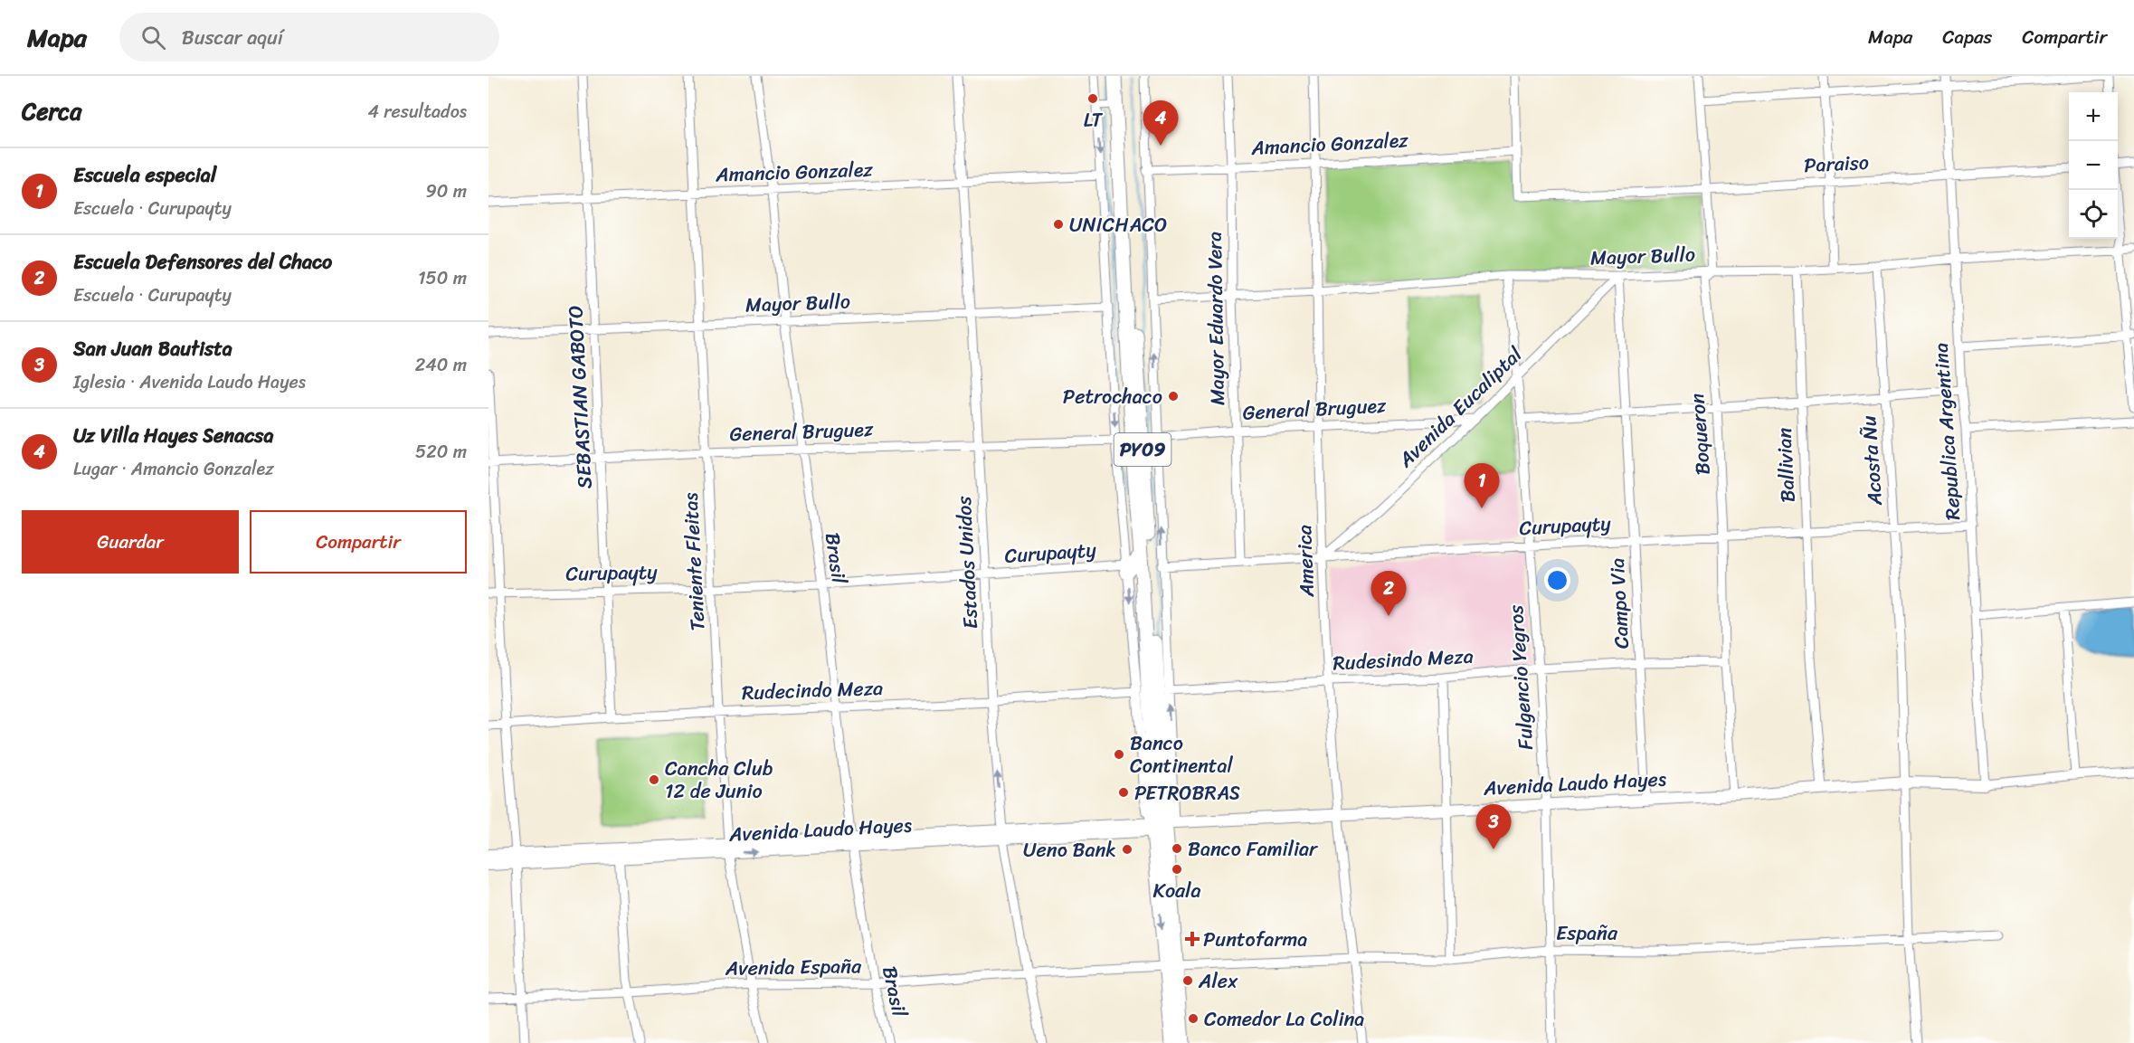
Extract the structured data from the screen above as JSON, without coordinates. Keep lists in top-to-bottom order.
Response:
{
  "streets": {
    "highway": ["PY09"],
    "street": [
      "Amancio Gonzalez",
      "Paraiso",
      "Mayor Bullo",
      "Mayor Eduardo Vera",
      "SEBASTIAN GABOTO",
      "Avenida Eucaliptal",
      "General Bruguez",
      "Republica Argentina",
      "Boqueron",
      "Acosta Ñu",
      "Ballivian",
      "Curupayty",
      "Brasil",
      "America",
      "Teniente Fleitas",
      "Estados Unidos",
      "Campo Via",
      "Rudesindo Meza",
      "Fulgencio Yegros",
      "Rudecindo Meza",
      "Avenida Laudo Hayes",
      "España",
      "Avenida España"
    ]
  },
  "crossings": [
    ["Amancio Gonzalez", "Paraiso"],
    ["Amancio Gonzalez", "Mayor Eduardo Vera"],
    ["Amancio Gonzalez", "SEBASTIAN GABOTO"],
    ["Amancio Gonzalez", "Brasil"],
    ["Amancio Gonzalez", "America"],
    ["Amancio Gonzalez", "Teniente Fleitas"],
    ["Amancio Gonzalez", "Estados Unidos"],
    ["Paraiso", "Republica Argentina"],
    ["Paraiso", "Boqueron"],
    ["Mayor Bullo", "Mayor Eduardo Vera"],
    ["Mayor Bullo", "SEBASTIAN GABOTO"],
    ["Mayor Bullo", "Avenida Eucaliptal"],
    ["Mayor Bullo", "Republica Argentina"],
    ["Mayor Bullo", "Boqueron"],
    ["Mayor Bullo", "Acosta Ñu"],
    ["Mayor Bullo", "Ballivian"],
    ["Mayor Bullo", "Brasil"],
    ["Mayor Bullo", "America"],
    ["Mayor Bullo", "Teniente Fleitas"],
    ["Mayor Bullo", "Estados Unidos"],
    ["Mayor Bullo", "Campo Via"],
    ["Mayor Bullo", "Fulgencio Yegros"],
    ["Mayor Eduardo Vera", "General Bruguez"],
    ["Mayor Eduardo Vera", "Curupayty"],
    ["SEBASTIAN GABOTO", "General Bruguez"],
    ["SEBASTIAN GABOTO", "Curupayty"],
    ["SEBASTIAN GABOTO", "Rudecindo Meza"],
    ["Avenida Eucaliptal", "General Bruguez"],
    ["Avenida Eucaliptal", "Curupayty"],
    ["Avenida Eucaliptal", "America"],
    ["Avenida Eucaliptal", "Campo Via"],
    ["Avenida Eucaliptal", "Fulgencio Yegros"],
    ["General Bruguez", "Brasil"],
    ["General Bruguez", "America"],
    ["General Bruguez", "Teniente Fleitas"],
    ["General Bruguez", "Estados Unidos"],
    ["Republica Argentina", "Curupayty"],
    ["Republica Argentina", "Avenida Laudo Hayes"],
    ["Boqueron", "Curupayty"],
    ["Boqueron", "Rudesindo Meza"],
    ["Boqueron", "Avenida Laudo Hayes"],
    ["PY09", "Avenida Laudo Hayes"],
    ["PY09", "España"],
    ["PY09", "Avenida España"],
    ["Acosta Ñu", "Curupayty"],
    ["Acosta Ñu", "Avenida Laudo Hayes"],
    ["Acosta Ñu", "España"],
    ["Ballivian", "Curupayty"],
    ["Ballivian", "Avenida Laudo Hayes"],
    ["Curupayty", "Brasil"],
    ["Curupayty", "America"],
    ["Curupayty", "Teniente Fleitas"],
    ["Curupayty", "Estados Unidos"],
    ["Curupayty", "Campo Via"],
    ["Curupayty", "Fulgencio Yegros"],
    ["Brasil", "Rudecindo Meza"],
    ["Brasil", "Avenida Laudo Hayes"],
    ["Brasil", "Avenida España"],
    ["America", "Rudesindo Meza"],
    ["America", "Avenida Laudo Hayes"],
    ["America", "España"],
    ["Teniente Fleitas", "Rudecindo Meza"],
    ["Teniente Fleitas", "Avenida Laudo Hayes"],
    ["Teniente Fleitas", "Avenida España"],
    ["Estados Unidos", "Rudecindo Meza"],
    ["Estados Unidos", "Avenida Laudo Hayes"],
    ["Estados Unidos", "Avenida España"],
    ["Campo Via", "Rudesindo Meza"],
    ["Campo Via", "Avenida Laudo Hayes"],
    ["Rudesindo Meza", "Fulgencio Yegros"],
    ["Fulgencio Yegros", "Avenida Laudo Hayes"],
    ["Fulgencio Yegros", "España"],
    ["España", "Avenida España"]
  ],
  "places": {
    "other": [
      "LT",
      "UNICHACO",
      "Petrochaco",
      "Banco Continental",
      "Cancha Club 12 de Junio",
      "PETROBRAS",
      "Banco Familiar",
      "Ueno Bank",
      "Koala",
      "Alex",
      "Comedor La Colina"
    ],
    "health": ["Puntofarma"]
  },
  "page": {
    "header": "Mapa",
    "search": "Buscar aquí",
    "nav": ["Mapa", "Capas", "Compartir"],
    "heading": ["Cerca", "4 resultados"],
    "map_buttons": ["+", "−"],
    "pins": [
      "4",
      "1",
      "2",
      "3"
    ],
    "list": [
      {
        "mark": "1",
        "name": "Escuela especial",
        "note": "Escuela · Curupayty",
        "value": "90 m"
      },
      {
        "mark": "2",
        "name": "Escuela Defensores del Chaco",
        "note": "Escuela · Curupayty",
        "value": "150 m"
      },
      {
        "mark": "3",
        "name": "San Juan Bautista",
        "note": "Iglesia · Avenida Laudo Hayes",
        "value": "240 m"
      },
      {
        "mark": "4",
        "name": "Uz Villa Hayes Senacsa",
        "note": "Lugar · Amancio Gonzalez",
        "value": "520 m"
      }
    ],
    "buttons": ["Guardar", "Compartir"]
  }
}
